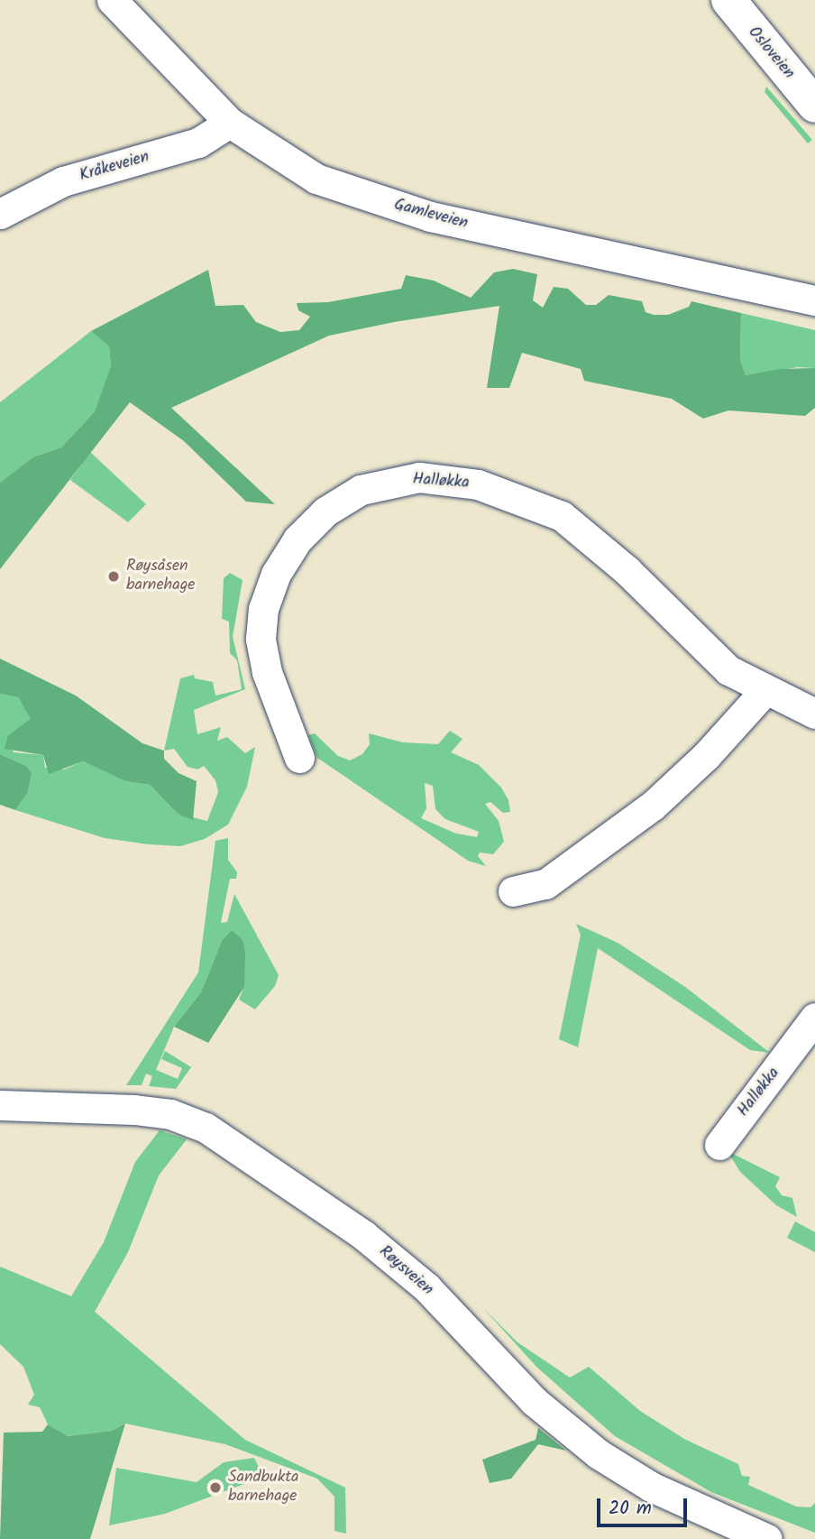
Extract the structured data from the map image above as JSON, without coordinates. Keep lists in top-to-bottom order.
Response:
{
  "streets": {
    "street": [
      "Osloveien",
      "Kråkeveien",
      "Gamleveien",
      "Halløkka",
      "Røysveien"
    ]
  },
  "crossings": [
    ["Kråkeveien", "Gamleveien"]
  ],
  "places": ["Røysåsen barnehage", "Sandbukta barnehage"],
  "scale_bar": "20 m"
}
